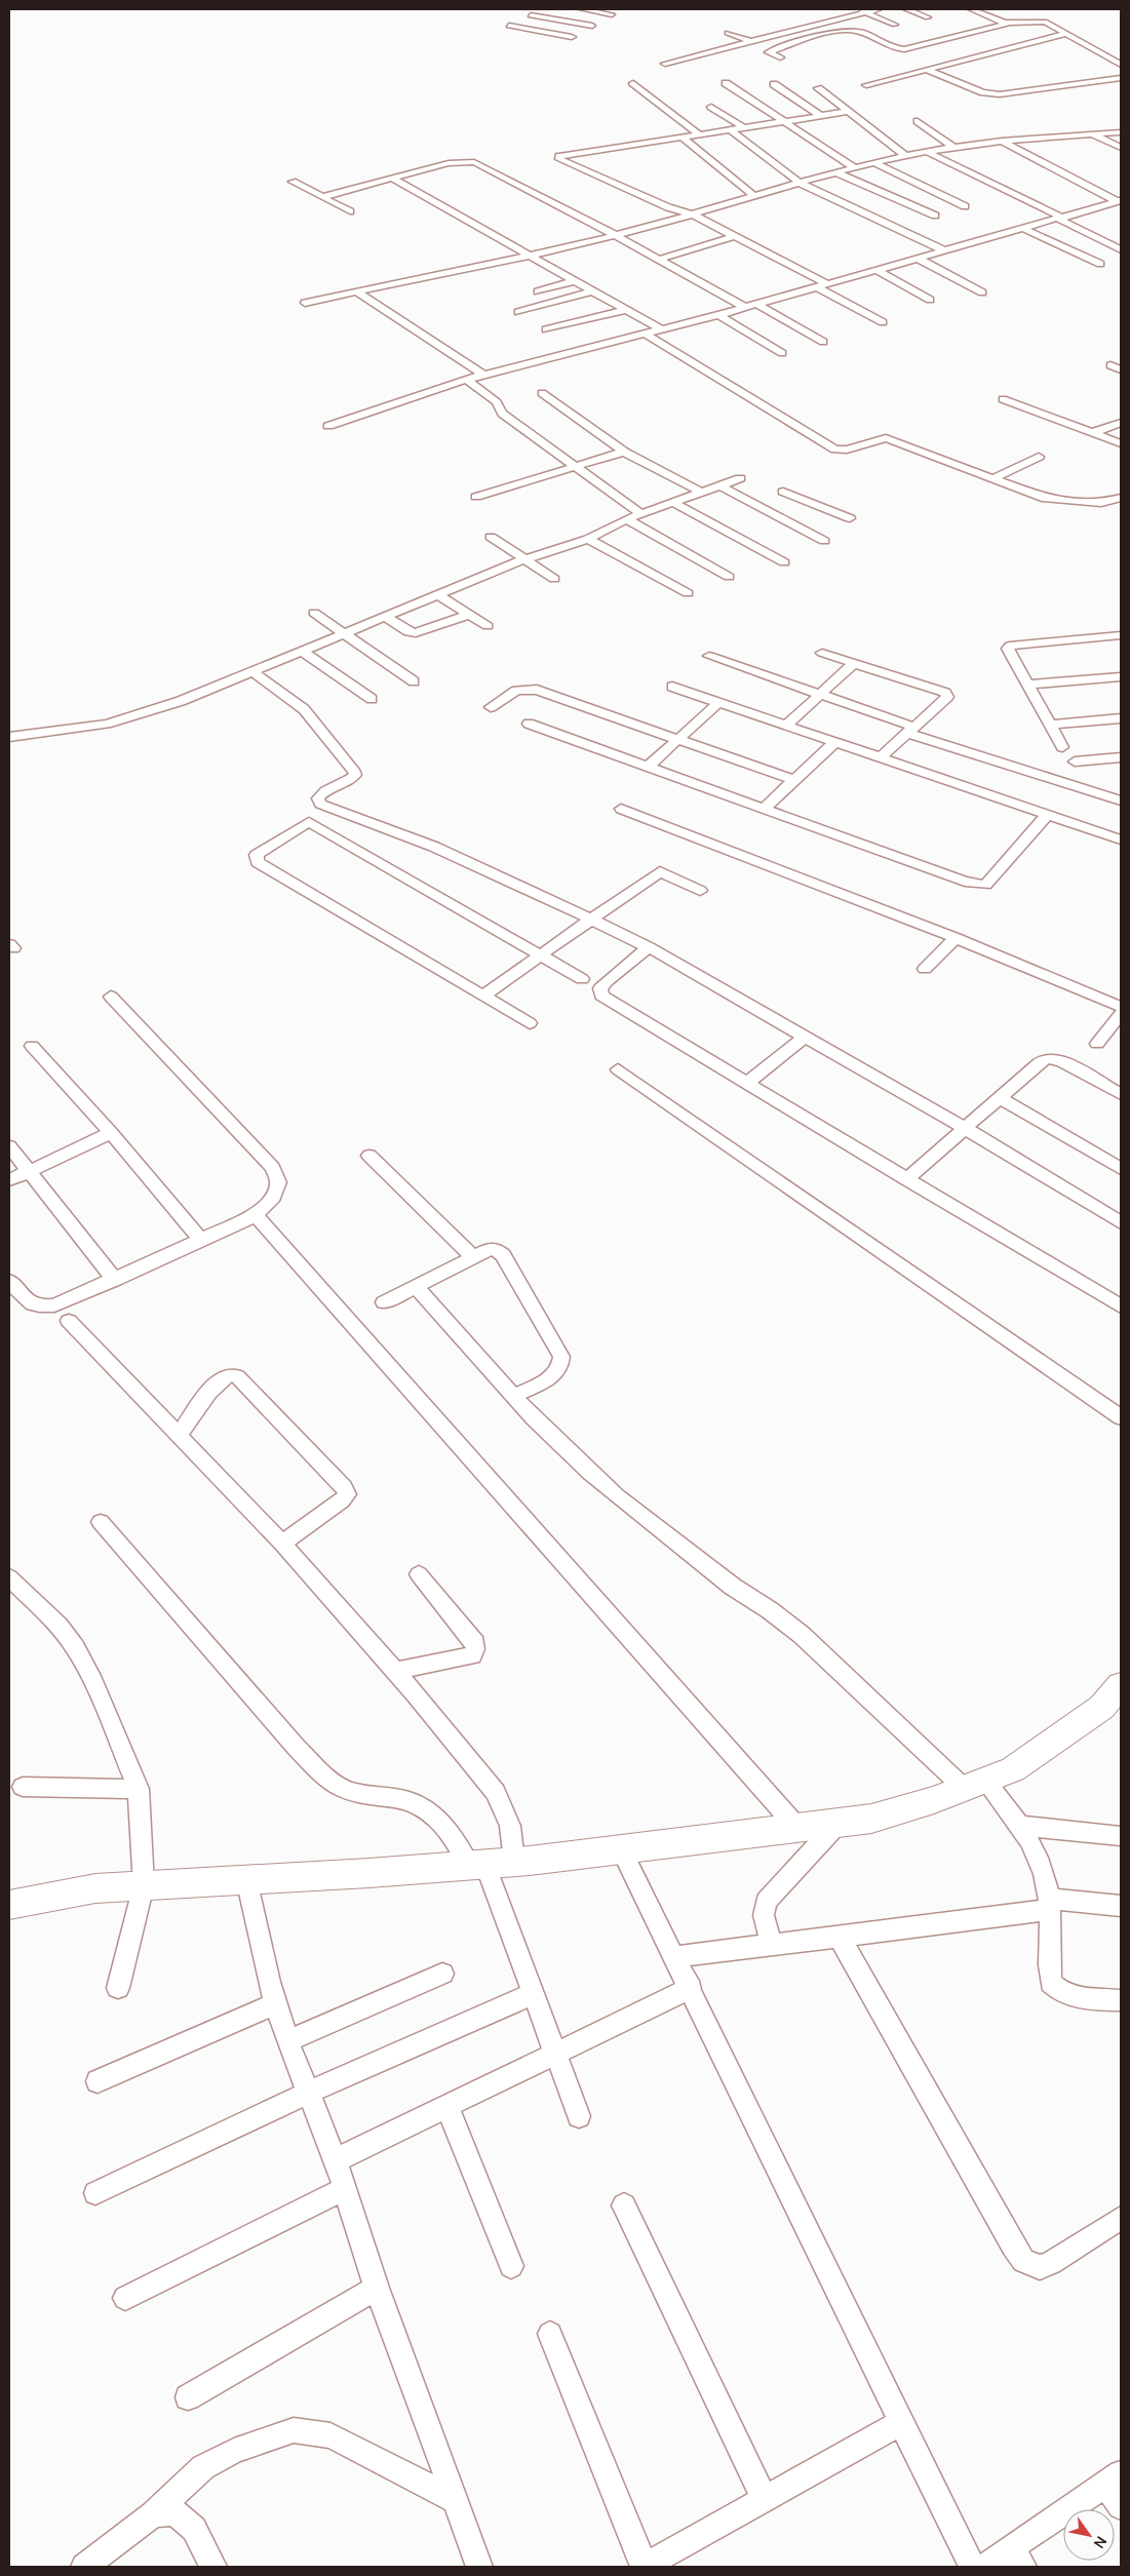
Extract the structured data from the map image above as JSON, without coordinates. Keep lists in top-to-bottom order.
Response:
{
  "north": "bottom right"
}
